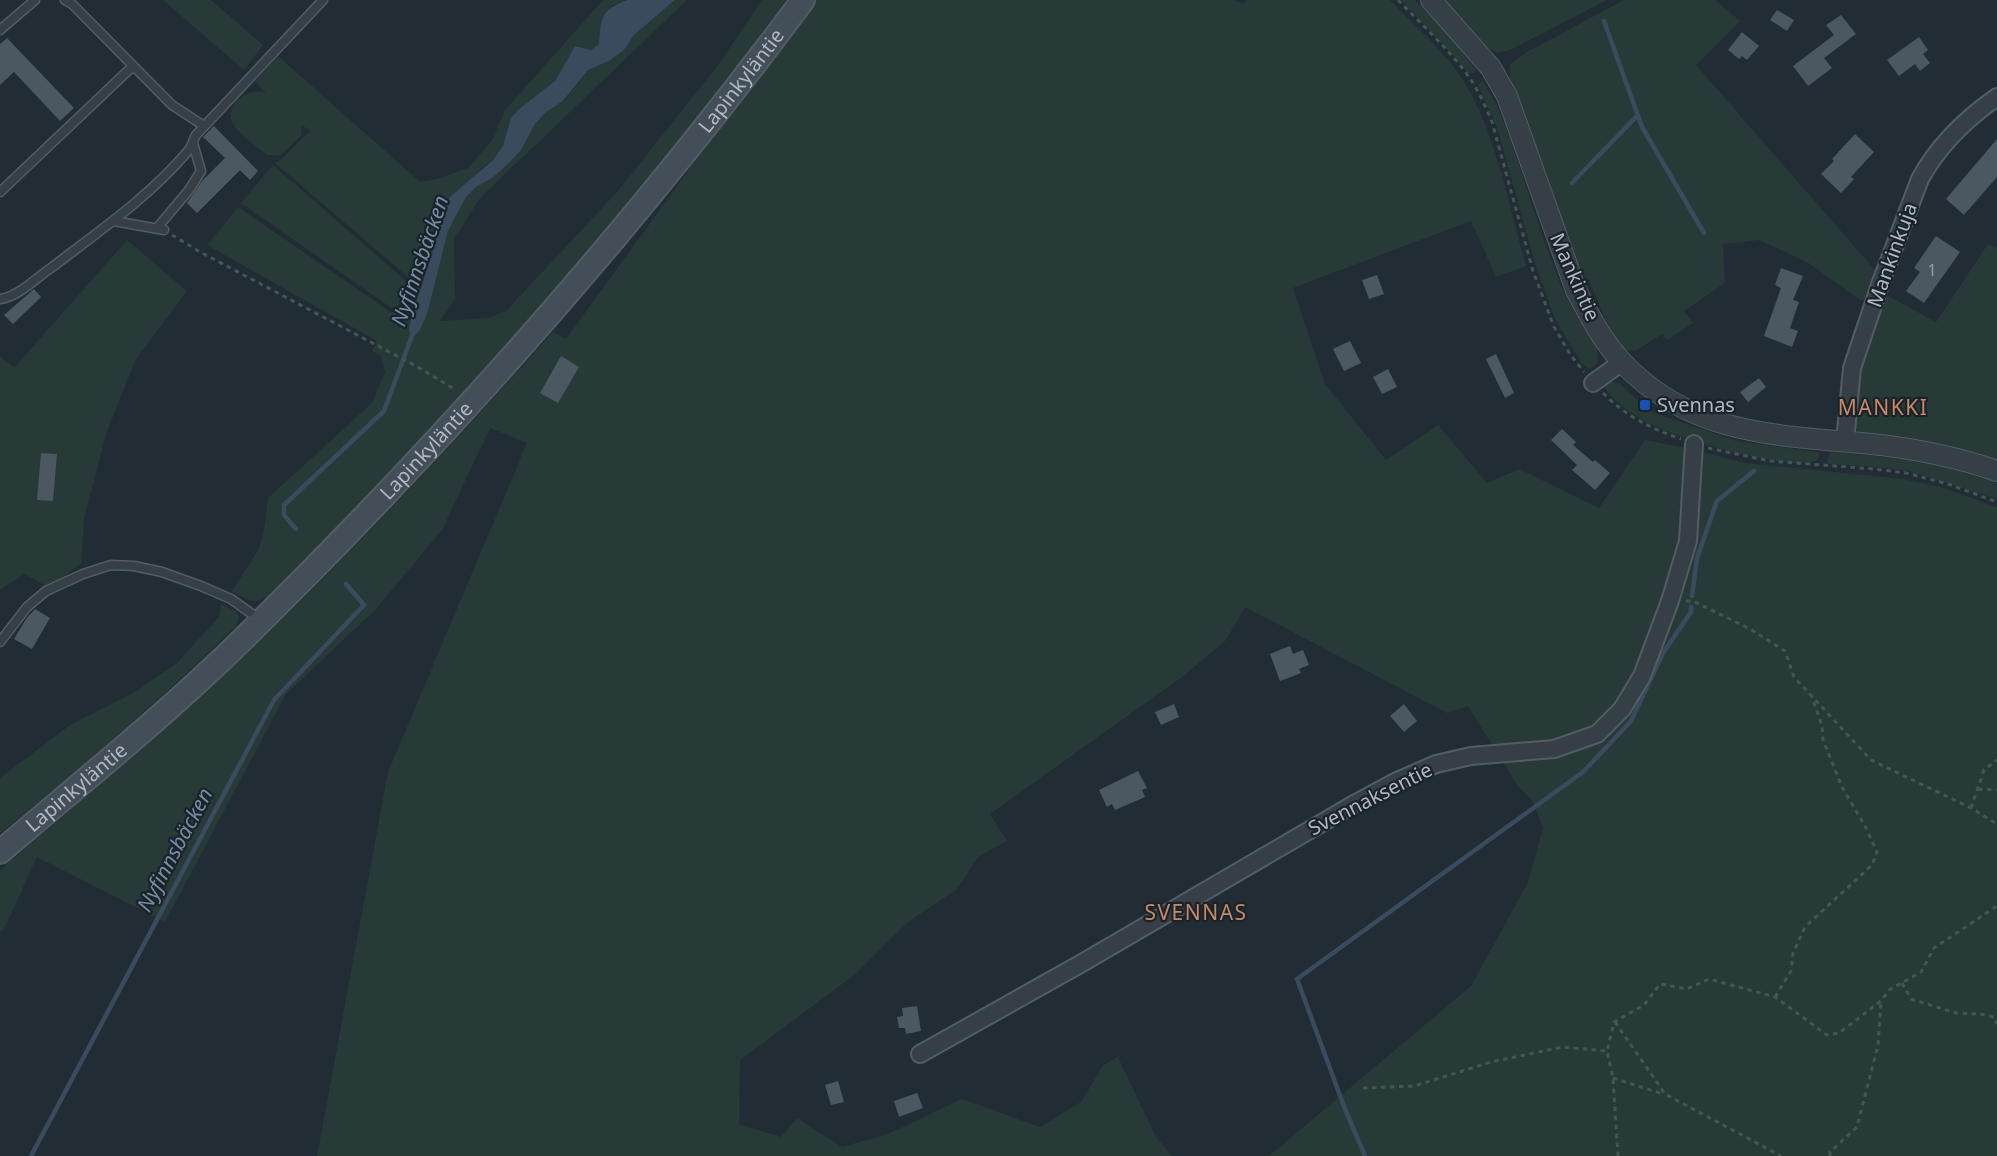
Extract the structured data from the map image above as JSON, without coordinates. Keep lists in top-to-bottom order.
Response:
{
  "streets": {
    "main road": ["Lapinkyläntie"],
    "street": ["Mankinkuja", "Mankintie", "Svennaksentie"]
  },
  "crossings": [
    ["Mankinkuja", "Mankintie"]
  ],
  "districts": ["MANKKI", "SVENNAS"],
  "water": ["Nyfinnsbäcken"],
  "places": {
    "transit": ["Svennas"]
  },
  "house_numbers": ["1"]
}
